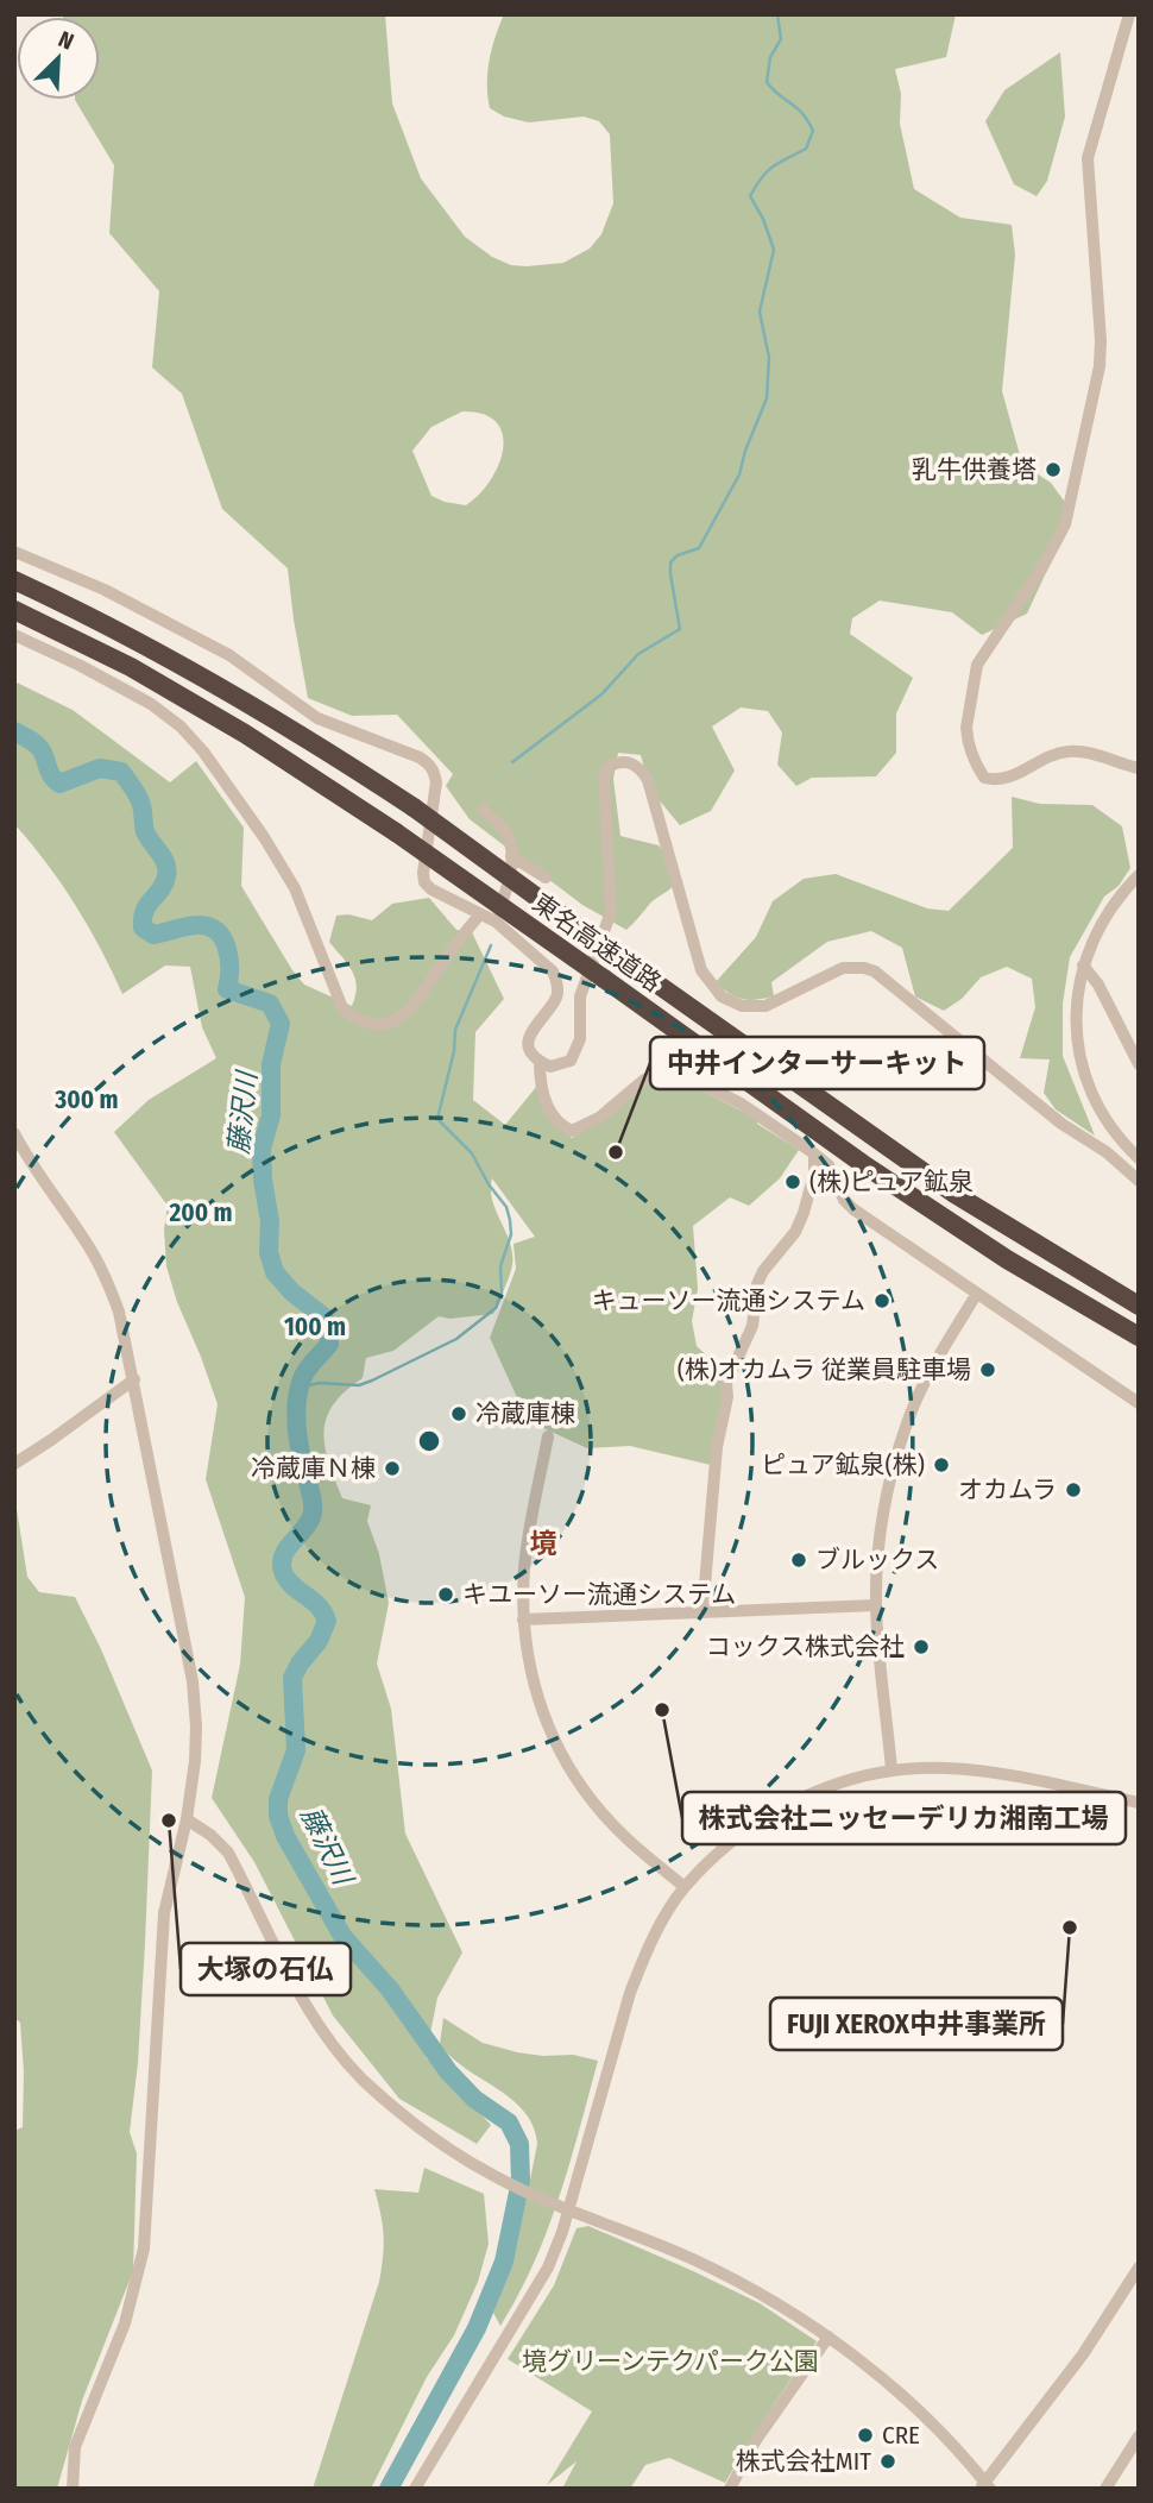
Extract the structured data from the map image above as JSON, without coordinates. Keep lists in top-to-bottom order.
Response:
{
  "streets": {
    "highway": ["東名高速道路"]
  },
  "districts": ["境"],
  "water": ["藤沢川"],
  "parks": ["境グリーンテクパーク公園"],
  "places": [
    "乳牛供養塔",
    "中井インターサーキット",
    "(株)ピュア鉱泉",
    "キューソー流通システム",
    "(株)オカムラ 従業員駐車場",
    "冷蔵庫棟",
    "ピュア鉱泉(株)",
    "冷蔵庫Ｎ棟",
    "オカムラ",
    "ブルックス",
    "キユーソー流通システム",
    "コックス株式会社",
    "株式会社ニッセーデリカ湘南工場",
    "大塚の石仏",
    "FUJI XEROX中井事業所",
    "CRE",
    "株式会社MIT"
  ],
  "north": "top right",
  "rings": ["300 m", "200 m", "100 m"]
}
